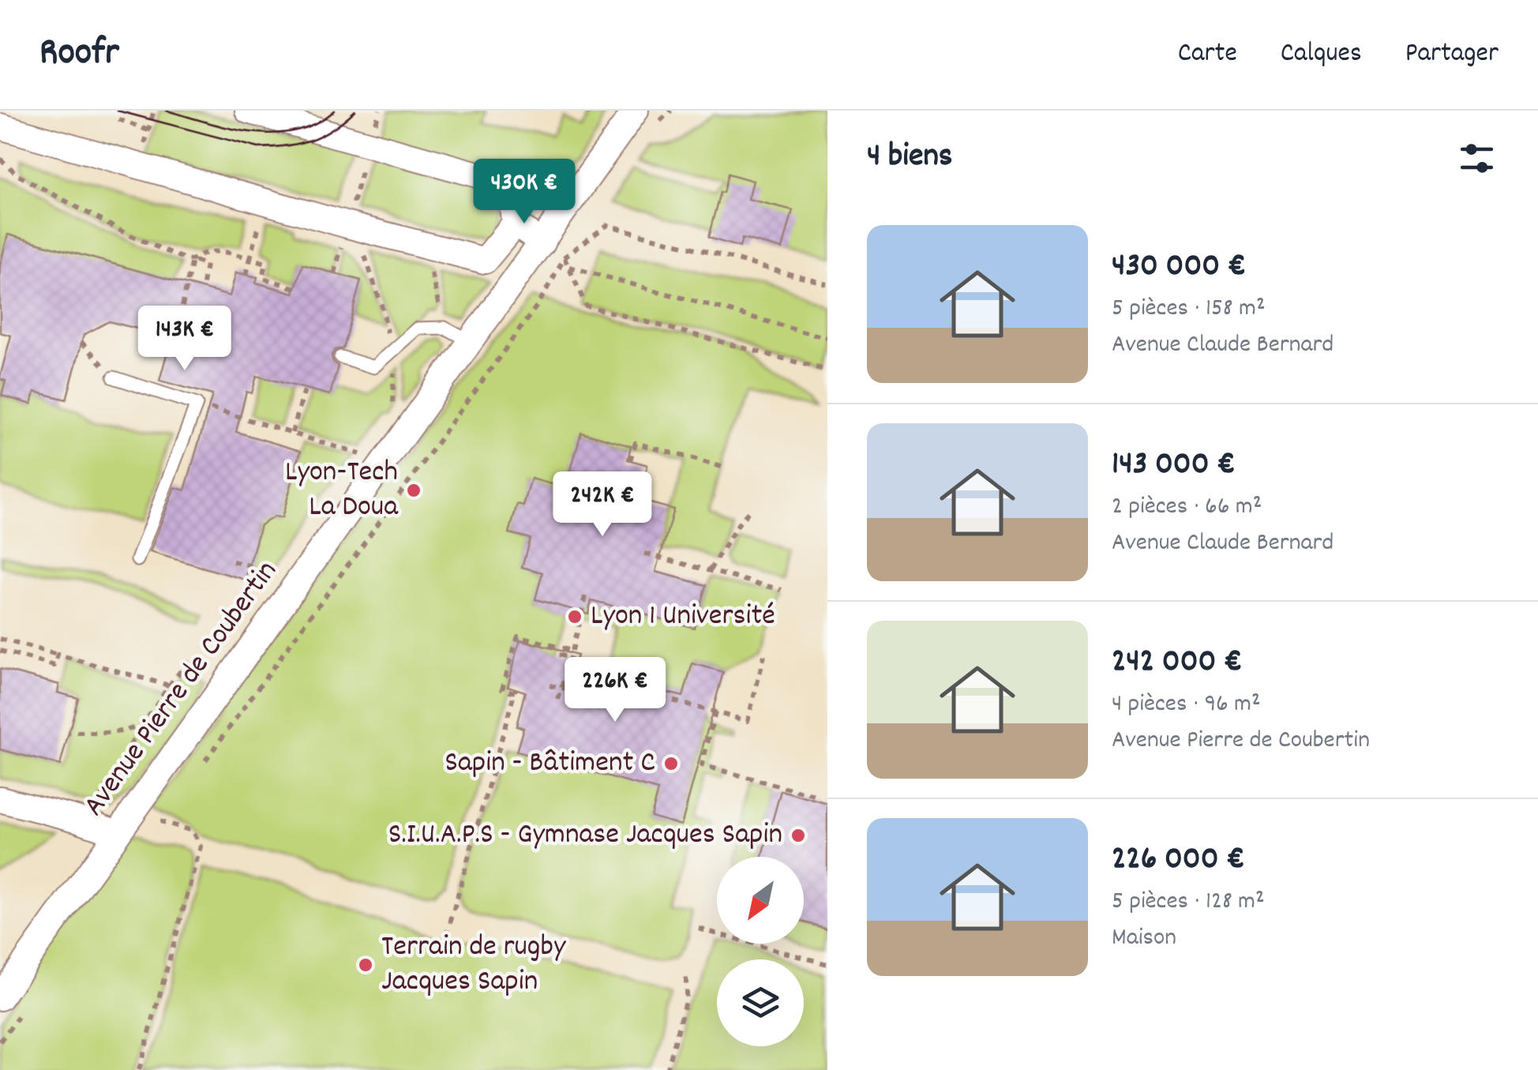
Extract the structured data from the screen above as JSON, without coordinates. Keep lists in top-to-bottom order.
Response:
{
  "streets": {
    "street": ["Avenue Pierre de Coubertin"]
  },
  "places": [
    "Lyon-Tech La Doua",
    "Lyon 1 Université",
    "Sapin - Bâtiment C",
    "S.I.U.A.P.S - Gymnase Jacques Sapin",
    "Terrain de rugby Jacques Sapin"
  ],
  "north": "bottom left",
  "page": {
    "header": "Roofr",
    "nav": ["Carte", "Calques", "Partager"],
    "heading": "4 biens",
    "price": [
      "430K €",
      "143K €",
      "242K €",
      "226K €"
    ],
    "list": [
      {
        "name": "430 000 €",
        "note": "5 pièces · 158 m² · Avenue Claude Bernard"
      },
      {
        "name": "143 000 €",
        "note": "2 pièces · 66 m² · Avenue Claude Bernard"
      },
      {
        "name": "242 000 €",
        "note": "4 pièces · 96 m² · Avenue Pierre de Coubertin"
      },
      {
        "name": "226 000 €",
        "note": "5 pièces · 128 m² · Maison"
      }
    ]
  }
}
